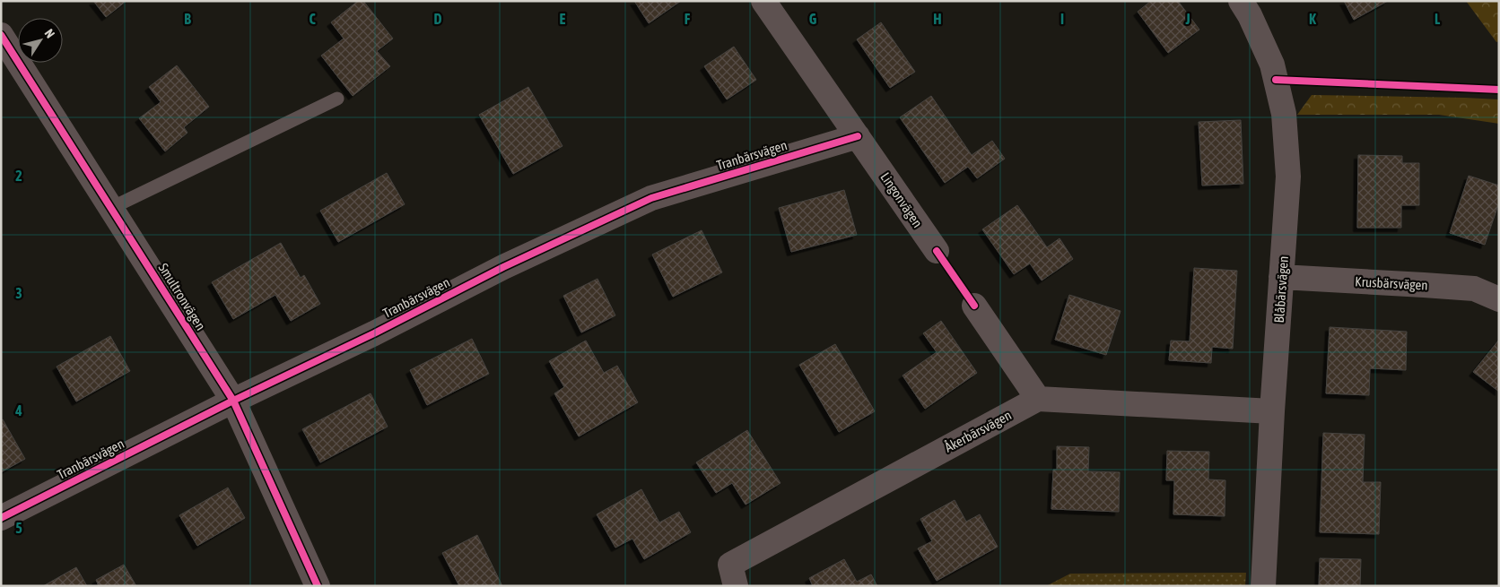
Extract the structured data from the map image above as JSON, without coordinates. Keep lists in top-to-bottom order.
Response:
{
  "streets": {
    "street": [
      "Tranbärsvägen",
      "Lingonvägen",
      "Krusbärsvägen",
      "Blåbärsvägen",
      "Smultronvägen",
      "Åkerbärsvägen"
    ]
  },
  "crossings": [
    ["Tranbärsvägen", "Lingonvägen"],
    ["Tranbärsvägen", "Smultronvägen"],
    ["Krusbärsvägen", "Blåbärsvägen"]
  ],
  "north": "top right",
  "grid": {
    "columns": [
      "B",
      "C",
      "D",
      "E",
      "F",
      "G",
      "H",
      "I",
      "J",
      "K",
      "L"
    ],
    "rows": [
      "2",
      "3",
      "4",
      "5"
    ]
  }
}
